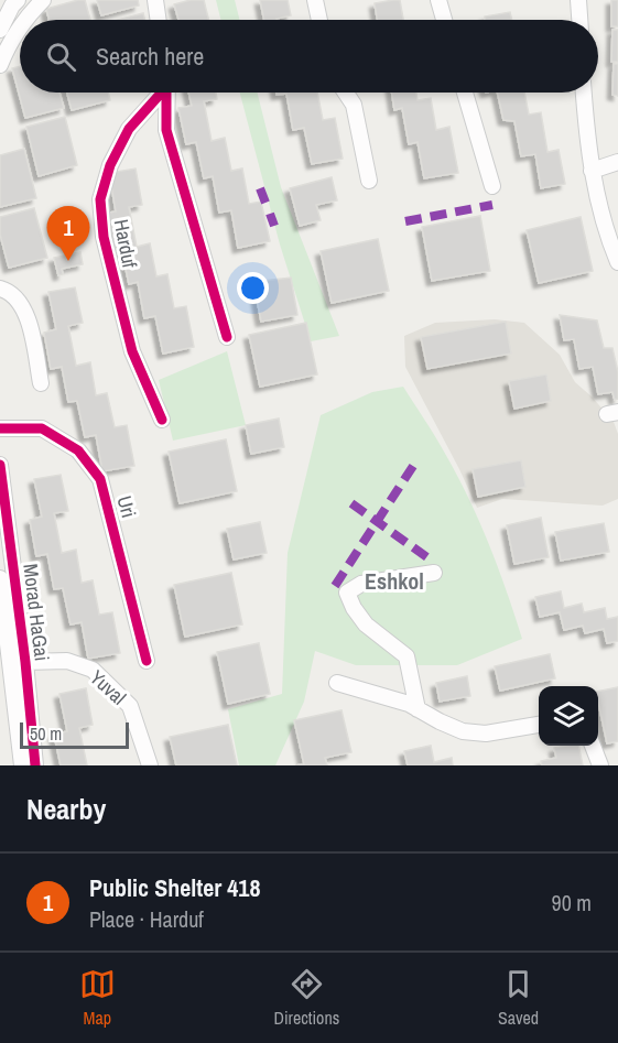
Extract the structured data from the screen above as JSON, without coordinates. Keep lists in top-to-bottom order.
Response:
{
  "streets": {
    "street": [
      "Harduf",
      "Uri",
      "Morad HaGai",
      "Yuval"
    ]
  },
  "crossings": [
    ["Morad HaGai", "Yuval"]
  ],
  "districts": ["Eshkol"],
  "scale_bar": "50 m",
  "page": {
    "search": "Search here",
    "pins": "1",
    "scale": "50 m",
    "heading": "Nearby",
    "list": [
      {
        "mark": "1",
        "name": "Public Shelter 418",
        "note": "Place · Harduf",
        "value": "90 m"
      }
    ],
    "nav": ["Map", "Directions", "Saved"]
  }
}
